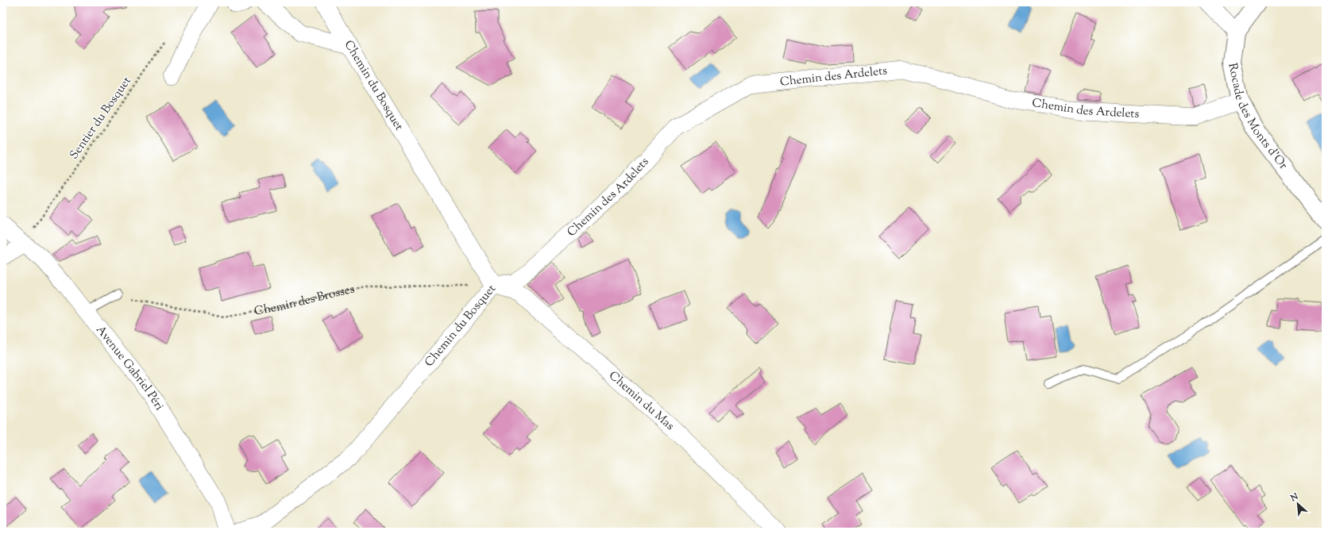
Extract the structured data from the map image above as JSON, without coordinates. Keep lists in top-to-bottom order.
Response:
{
  "streets": {
    "street": [
      "Chemin des Ardelets",
      "Chemin du Bosquet",
      "Rocade des Monts d'Or",
      "Avenue Gabriel Péri",
      "Chemin du Mas"
    ],
    "path": ["Sentier du Bosquet", "Chemin des Brosses"]
  },
  "crossings": [
    ["Chemin des Ardelets", "Chemin du Bosquet"],
    ["Chemin des Ardelets", "Rocade des Monts d'Or"],
    ["Chemin des Ardelets", "Chemin des Brosses"],
    ["Chemin des Ardelets", "Chemin du Mas"],
    ["Chemin du Bosquet", "Chemin des Brosses"],
    ["Chemin du Bosquet", "Chemin du Mas"],
    ["Sentier du Bosquet", "Avenue Gabriel Péri"],
    ["Chemin des Brosses", "Chemin du Mas"]
  ],
  "north": "top left"
}
